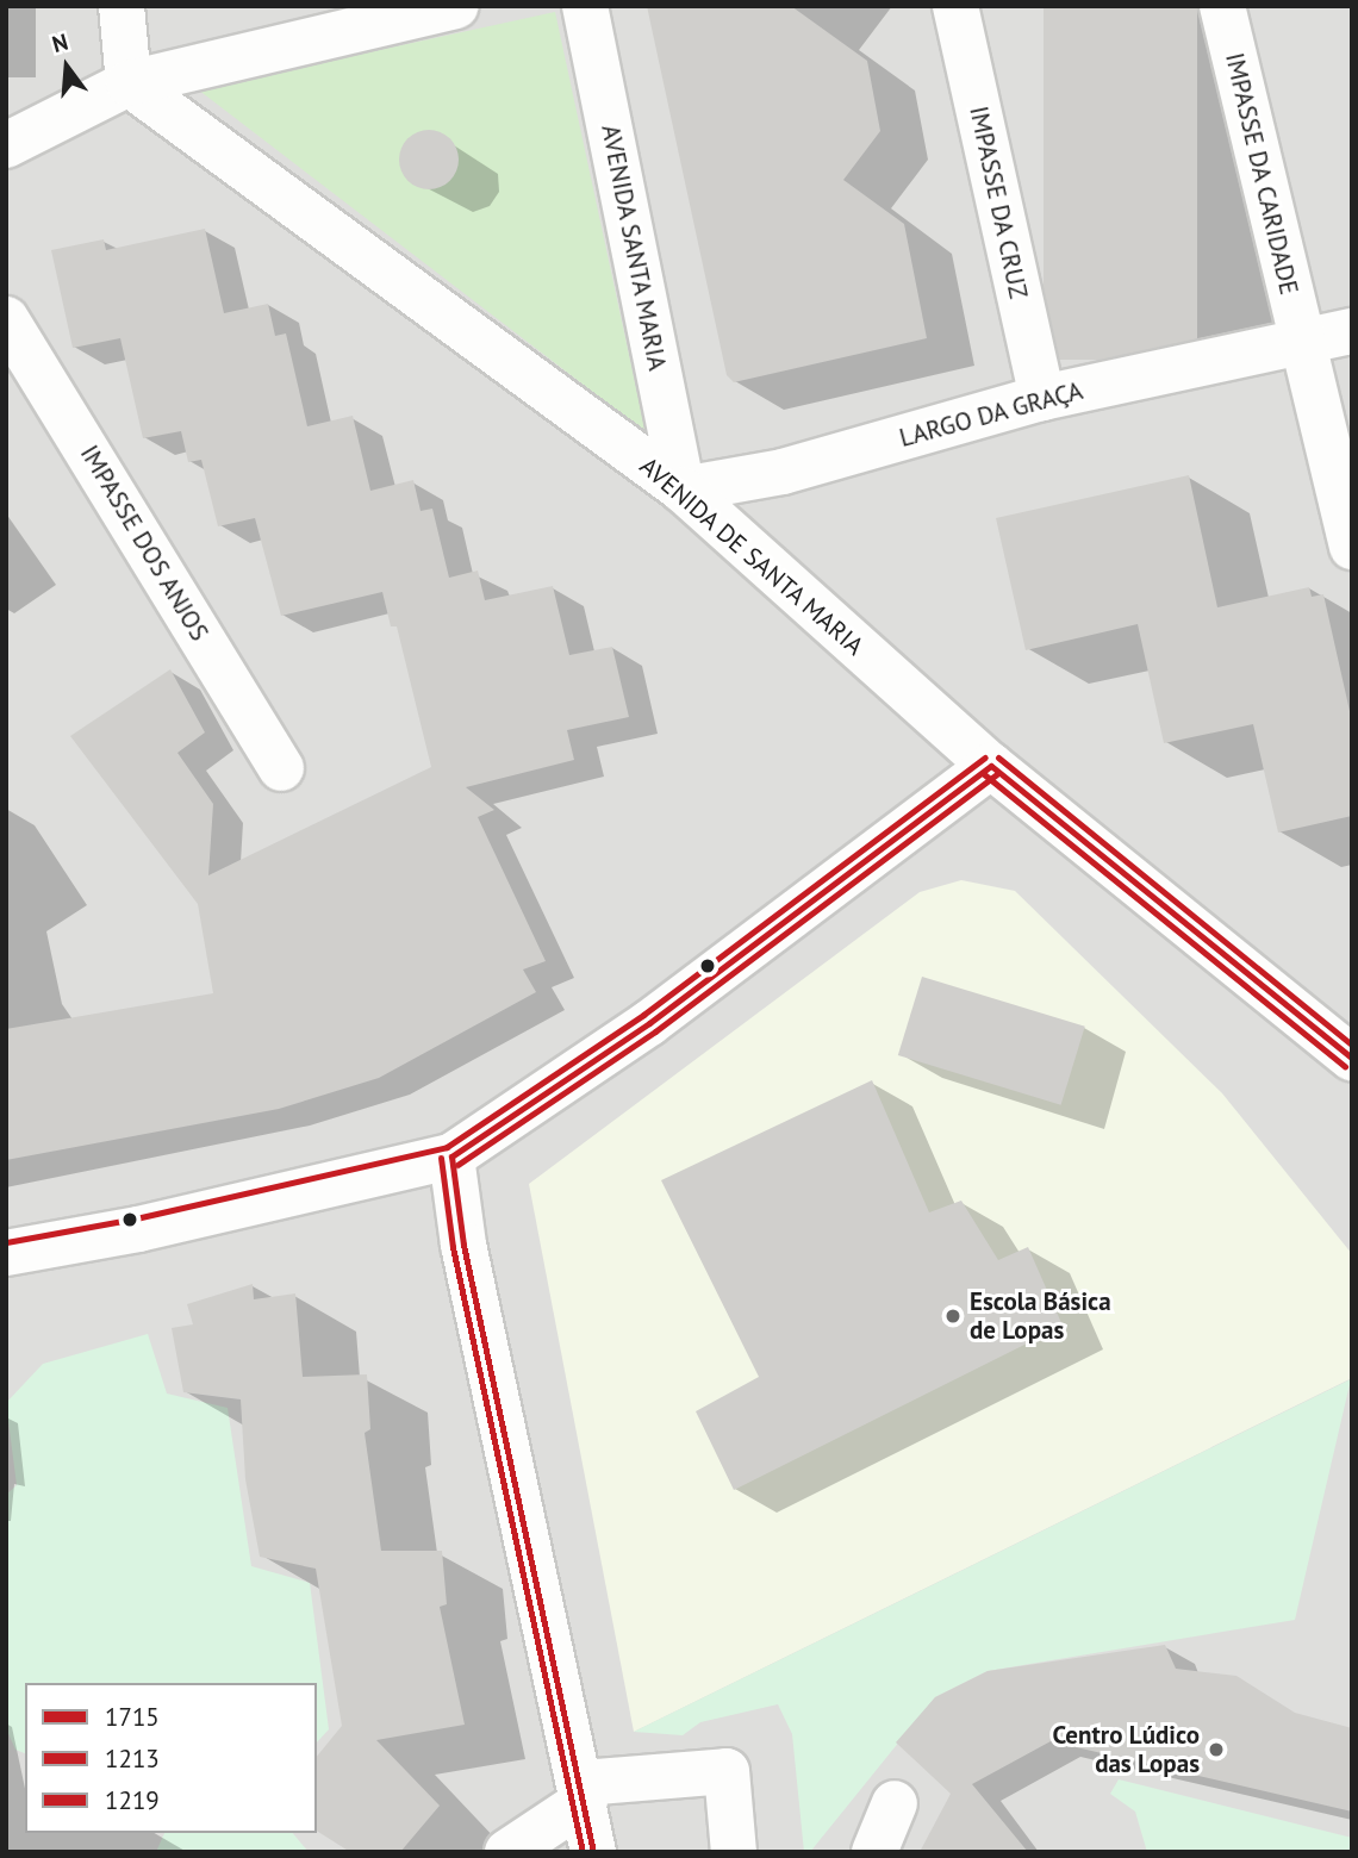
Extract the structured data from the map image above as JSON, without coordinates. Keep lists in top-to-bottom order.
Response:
{
  "streets": {
    "street": [
      "IMPASSE DA CARIDADE",
      "IMPASSE DA CRUZ",
      "AVENIDA SANTA MARIA",
      "LARGO DA GRAÇA",
      "IMPASSE DOS ANJOS",
      "AVENIDA DE SANTA MARIA"
    ]
  },
  "crossings": [
    ["IMPASSE DA CARIDADE", "LARGO DA GRAÇA"],
    ["IMPASSE DA CRUZ", "LARGO DA GRAÇA"],
    ["AVENIDA SANTA MARIA", "LARGO DA GRAÇA"],
    ["AVENIDA SANTA MARIA", "AVENIDA DE SANTA MARIA"],
    ["LARGO DA GRAÇA", "AVENIDA DE SANTA MARIA"]
  ],
  "places": ["Escola Básica de Lopas", "Centro Lúdico das Lopas"],
  "lines": ["transit line 1219", "transit line 1715", "transit line 1213"],
  "legend": ["1715", "1213", "1219"],
  "north": "top"
}
